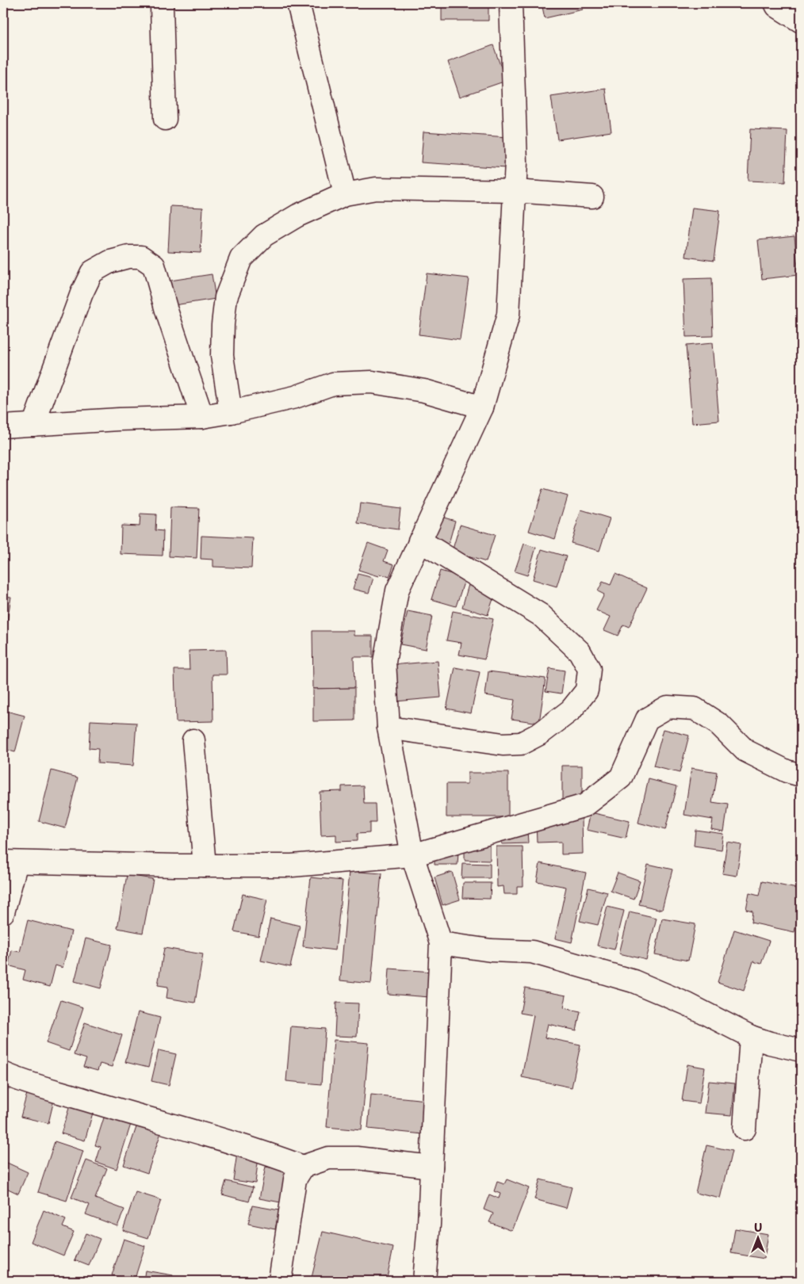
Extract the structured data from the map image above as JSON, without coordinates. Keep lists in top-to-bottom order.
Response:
{
  "north": "top"
}
